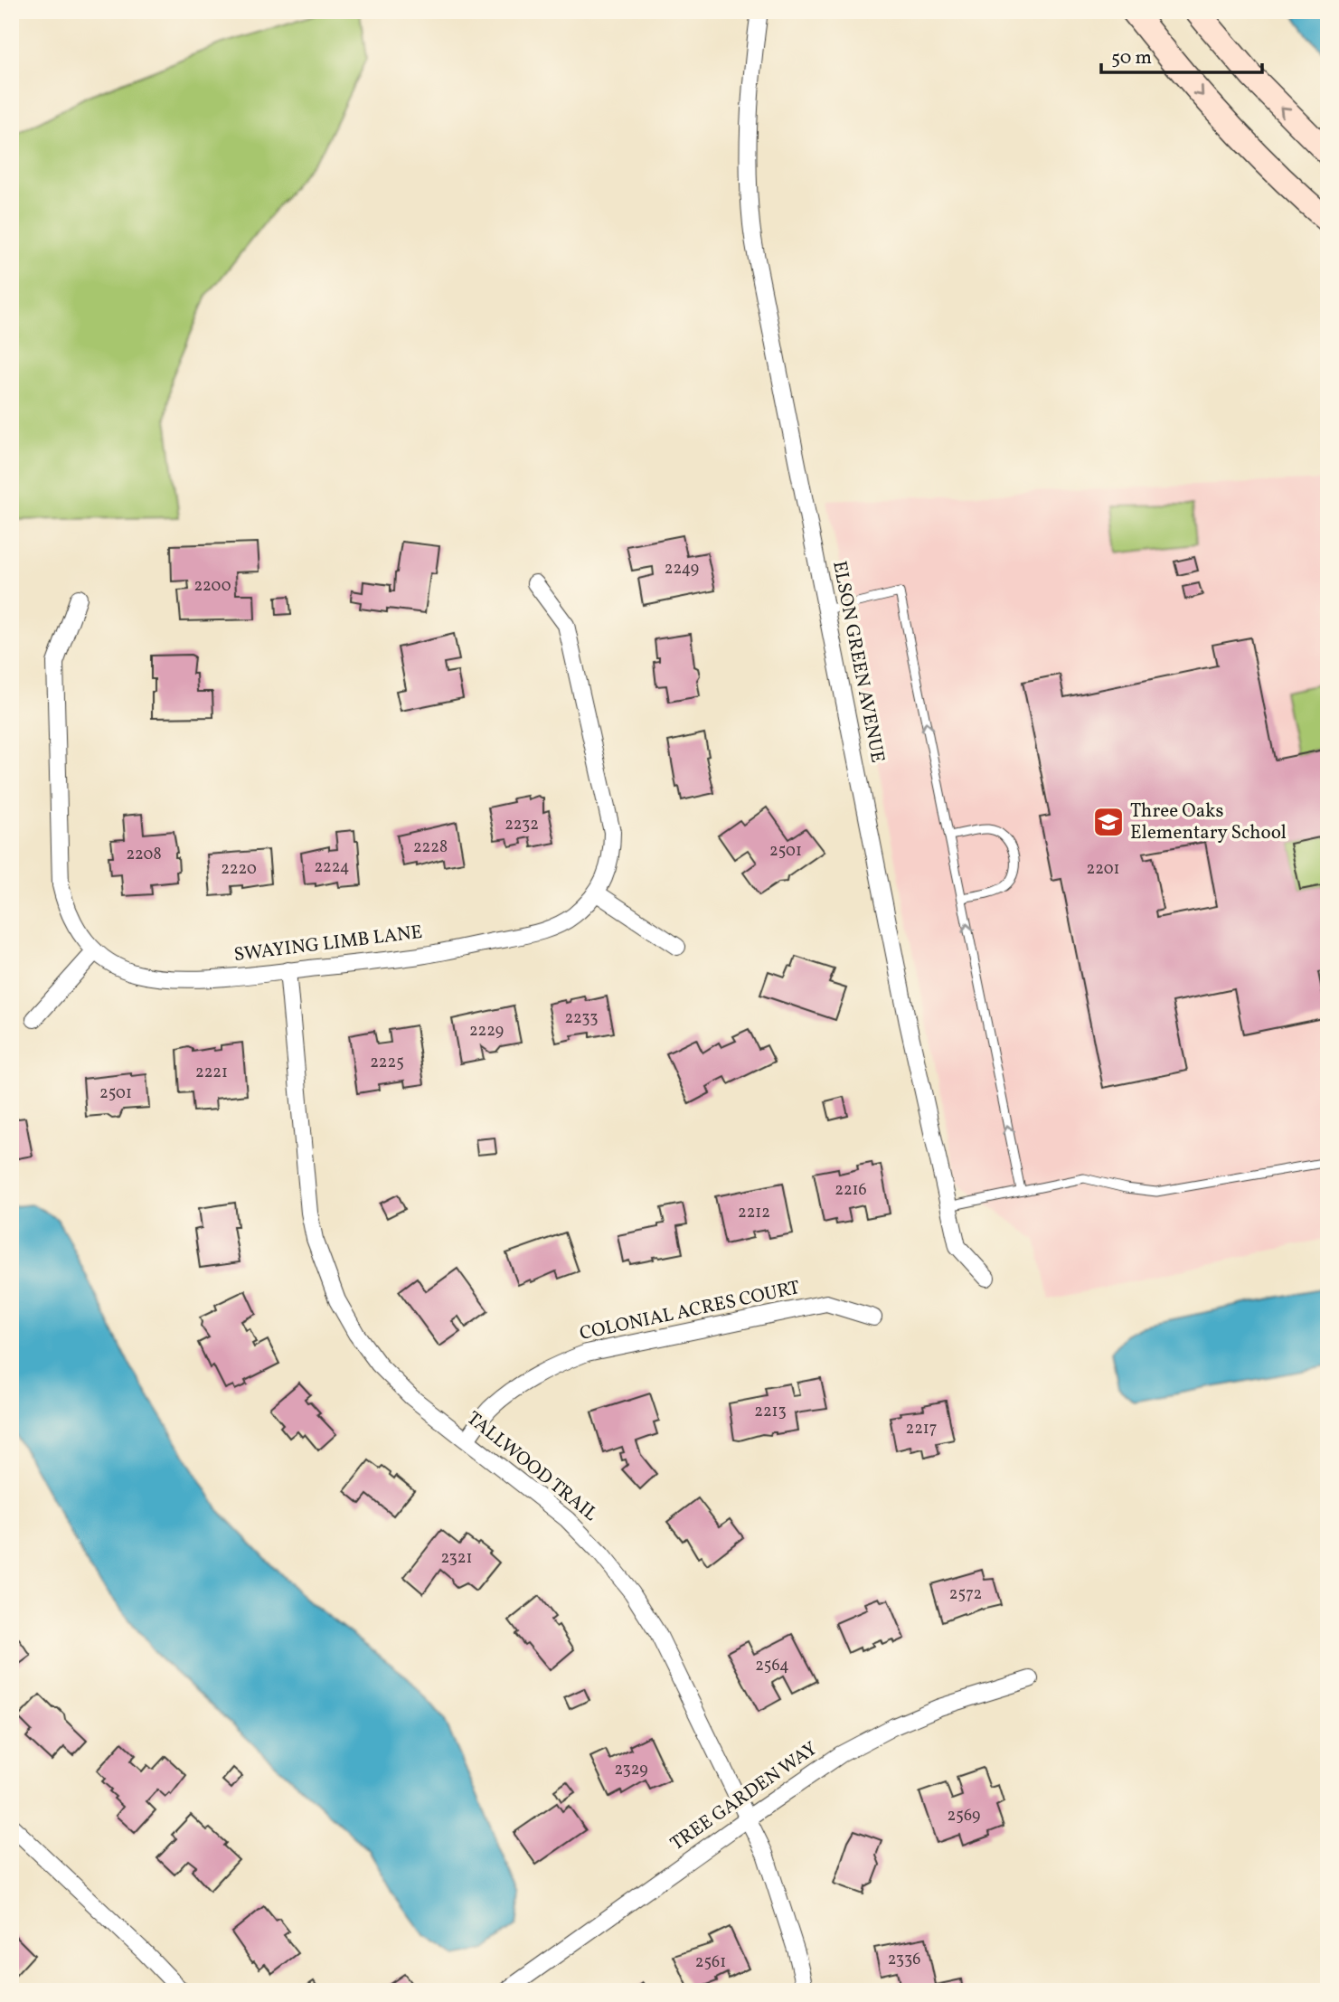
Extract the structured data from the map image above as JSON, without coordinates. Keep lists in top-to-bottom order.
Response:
{
  "streets": {
    "street": [
      "ELSON GREEN AVENUE",
      "SWAYING LIMB LANE",
      "COLONIAL ACRES COURT",
      "TALLWOOD TRAIL",
      "TREE GARDEN WAY"
    ]
  },
  "crossings": [
    ["SWAYING LIMB LANE", "TALLWOOD TRAIL"],
    ["COLONIAL ACRES COURT", "TALLWOOD TRAIL"],
    ["TALLWOOD TRAIL", "TREE GARDEN WAY"]
  ],
  "places": {
    "school or university": ["Three Oaks Elementary School"]
  },
  "house_numbers": [
    "2249",
    "2200",
    "2232",
    "2228",
    "2501",
    "2208",
    "2224",
    "2220",
    "2201",
    "2233",
    "2229",
    "2225",
    "2221",
    "2501",
    "2216",
    "2212",
    "2213",
    "2217",
    "2321",
    "2572",
    "2564",
    "2329",
    "2569",
    "2336",
    "2561"
  ],
  "scale_bar": "50 m"
}
